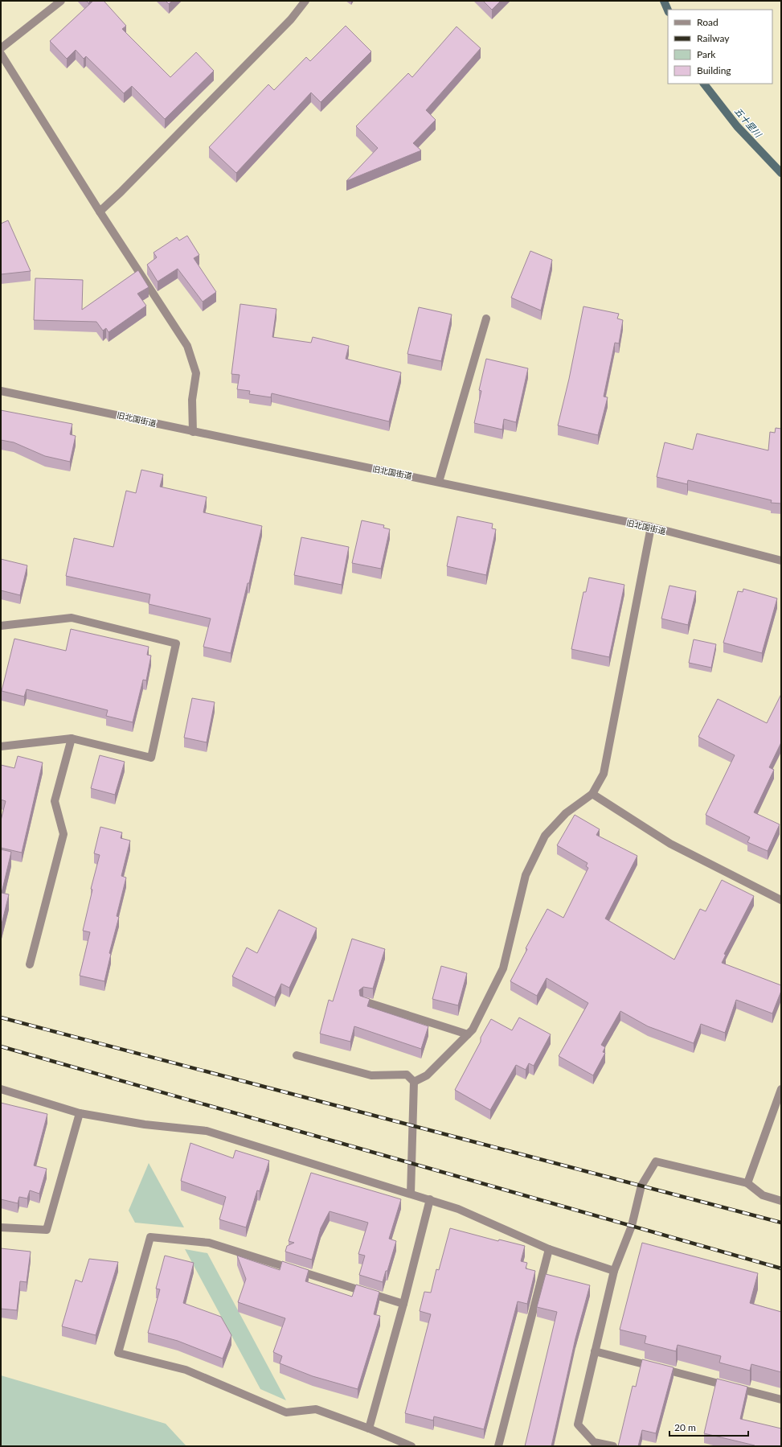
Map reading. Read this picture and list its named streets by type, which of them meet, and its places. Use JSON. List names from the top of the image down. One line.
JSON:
{"streets":{"street":["旧北国街道"]},"water":["五十里川"],"legend":["Road","Railway","Park","Building"],"scale_bar":"20 m"}
